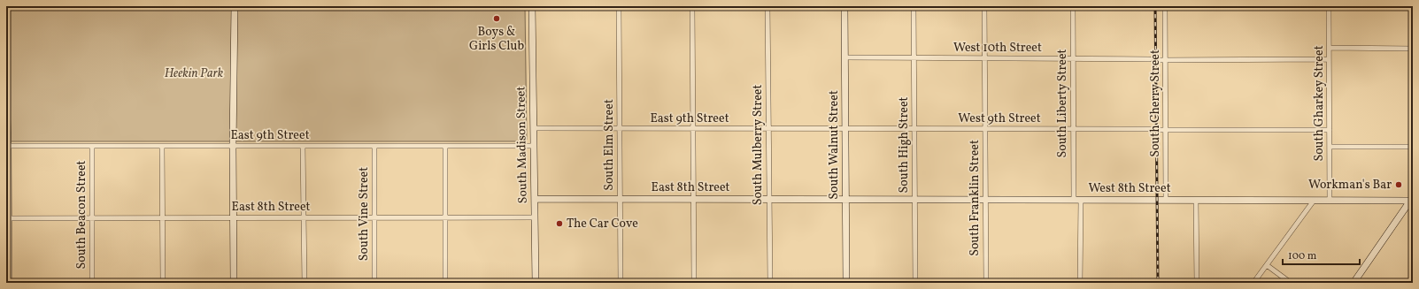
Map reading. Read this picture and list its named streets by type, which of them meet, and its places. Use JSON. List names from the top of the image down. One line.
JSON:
{"streets":{"street":["West 10th Street","South Liberty Street","South Cherry Street","South Gharkey Street","East 9th Street","West 9th Street","South Madison Street","South Elm Street","South Mulberry Street","South Walnut Street","South High Street","East 8th Street","West 8th Street","South Franklin Street","South Vine Street","South Beacon Street"]},"crossings":[["West 10th Street","South Liberty Street"],["West 10th Street","South Walnut Street"],["West 10th Street","South High Street"],["West 10th Street","South Franklin Street"],["South Liberty Street","West 9th Street"],["South Liberty Street","West 8th Street"],["South Cherry Street","West 8th Street"],["South Gharkey Street","West 8th Street"],["East 9th Street","West 9th Street"],["East 9th Street","South Madison Street"],["East 9th Street","South Elm Street"],["East 9th Street","South Mulberry Street"],["East 9th Street","South Walnut Street"],["East 9th Street","South Vine Street"],["East 9th Street","South Beacon Street"],["West 9th Street","South Walnut Street"],["West 9th Street","South High Street"],["West 9th Street","South Franklin Street"],["South Madison Street","East 8th Street"],["South Elm Street","East 8th Street"],["South Mulberry Street","East 8th Street"],["South Walnut Street","East 8th Street"],["South Walnut Street","West 8th Street"],["South High Street","West 8th Street"],["East 8th Street","West 8th Street"],["East 8th Street","South Vine Street"],["East 8th Street","South Beacon Street"],["West 8th Street","South Franklin Street"]],"parks":["Heekin Park"],"places":["Boys & Girls Club","Workman's Bar","The Car Cove"],"scale_bar":"100 m"}
